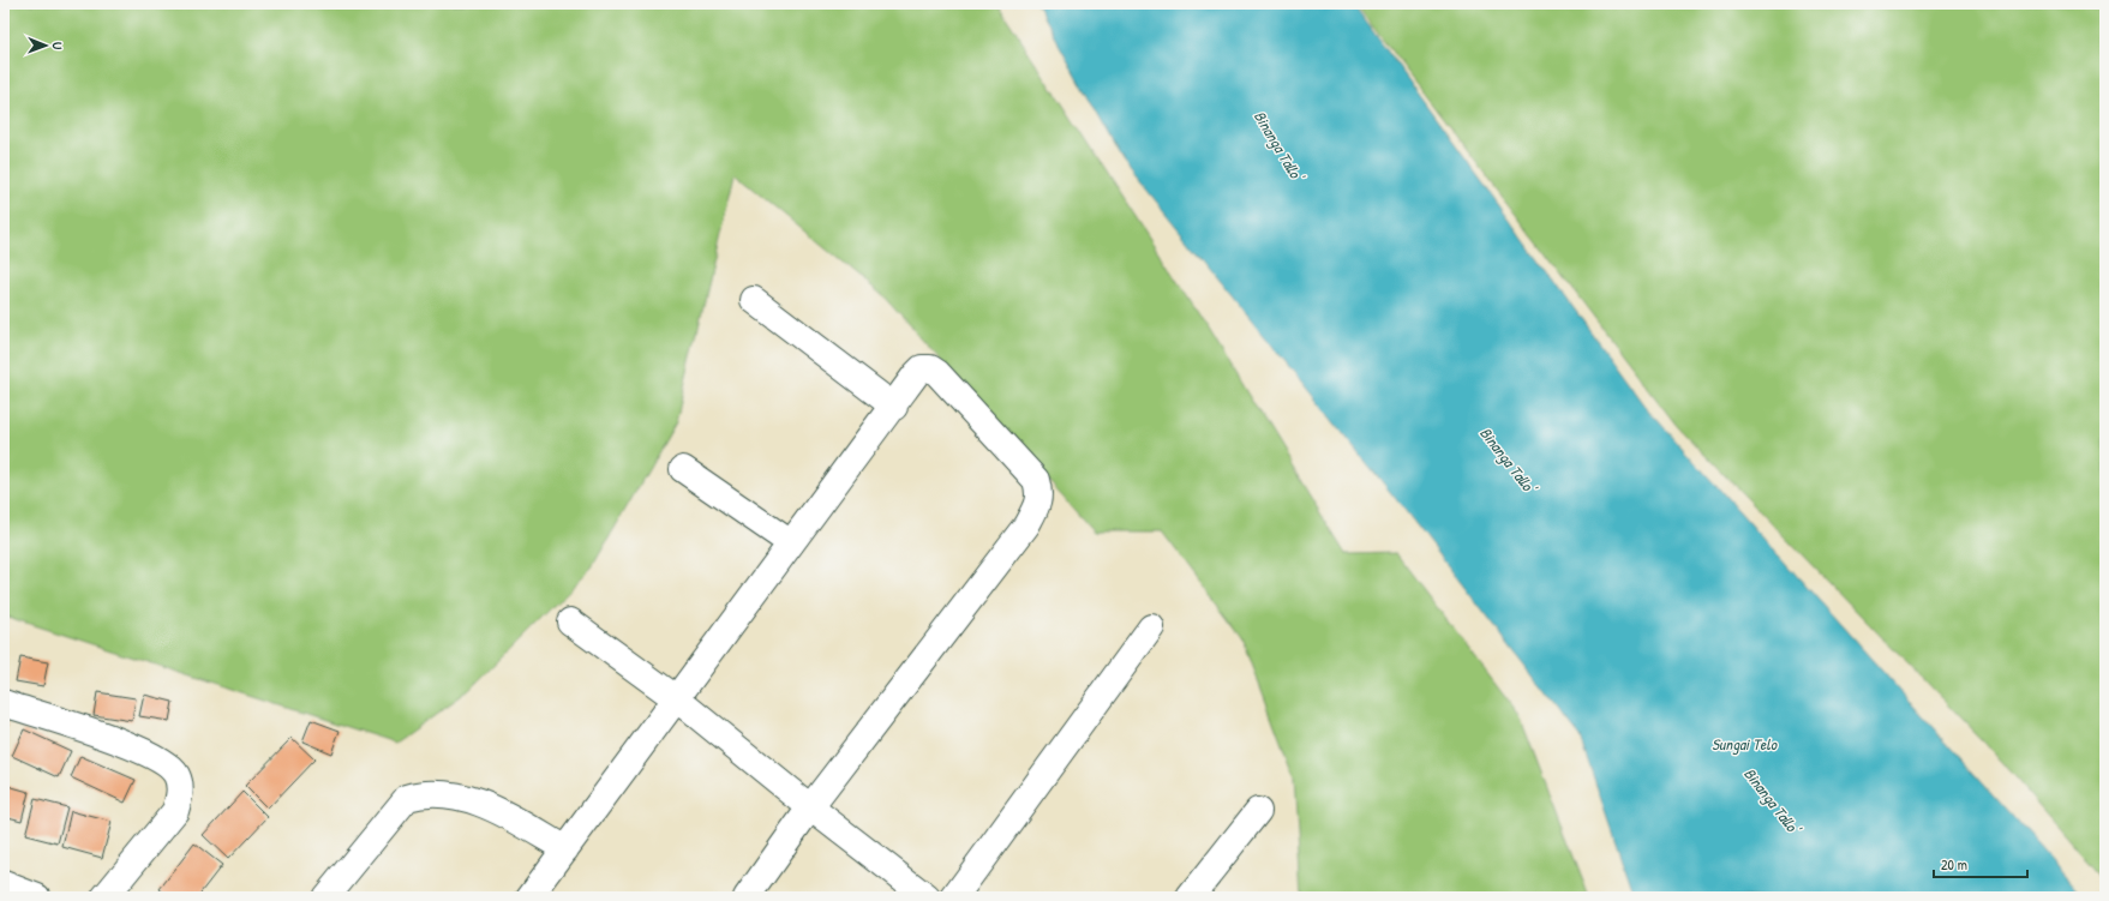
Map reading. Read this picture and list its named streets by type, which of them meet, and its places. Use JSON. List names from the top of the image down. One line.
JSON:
{"water":["Binanga Tallo'","Sungai Telo"],"scale_bar":"20 m","north":"right"}
